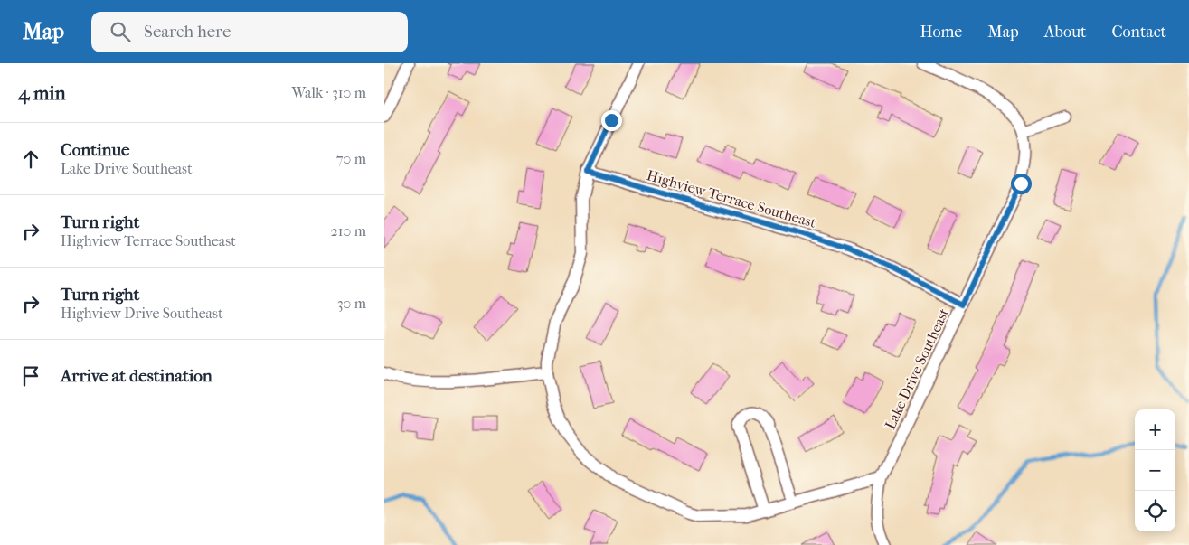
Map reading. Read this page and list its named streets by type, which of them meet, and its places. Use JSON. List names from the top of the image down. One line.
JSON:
{"streets":{"street":["Highview Terrace Southeast","Lake Drive Southeast"]},"crossings":[["Highview Terrace Southeast","Lake Drive Southeast"]],"page":{"header":"Map","search":"Search here","nav":["Home","Map","About","Contact"],"heading":["4 min","Walk · 310 m"],"list":[["Continue","Lake Drive Southeast","70 m"],["Turn right","Highview Terrace Southeast","210 m"],["Turn right","Highview Drive Southeast","30 m"],"Arrive at destination"],"map_buttons":["+","−"]}}
